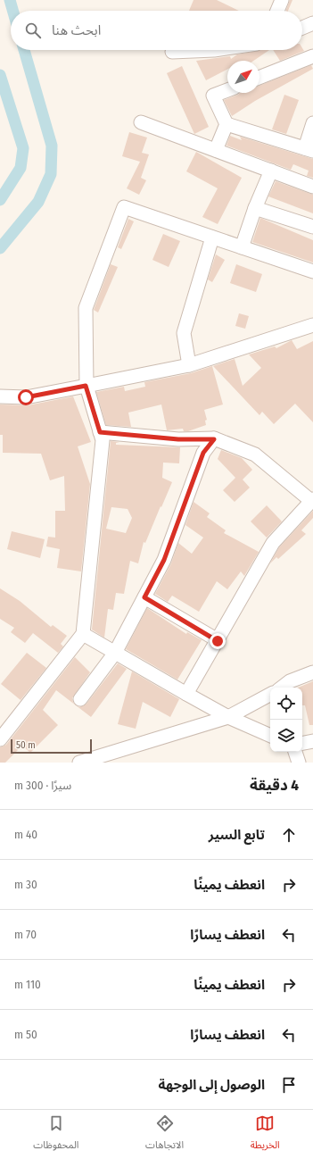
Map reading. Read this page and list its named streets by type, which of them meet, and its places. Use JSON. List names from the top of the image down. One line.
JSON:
{"scale_bar":"50 m","north":"top right","page":{"search":"ابحث هنا","scale":"50 m","heading":["4 دقيقة","سيرًا · 300 m"],"list":[["تابع السير","40 m"],["انعطف يمينًا","30 m"],["انعطف يسارًا","70 m"],["انعطف يمينًا","110 m"],["انعطف يسارًا","50 m"],"الوصول إلى الوجهة"],"nav":["الخريطة","الاتجاهات","المحفوظات"]}}
